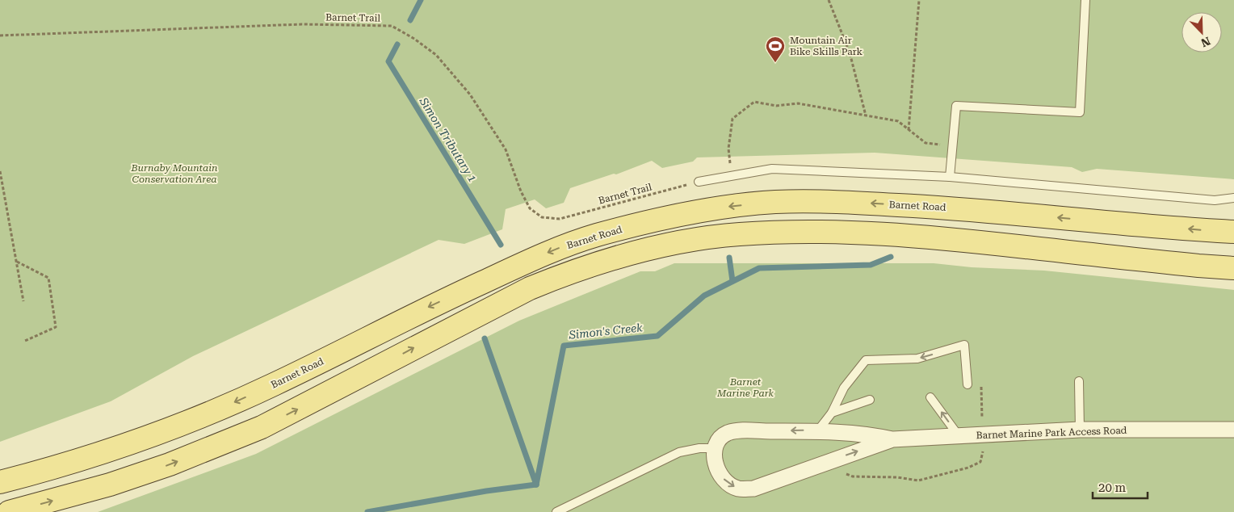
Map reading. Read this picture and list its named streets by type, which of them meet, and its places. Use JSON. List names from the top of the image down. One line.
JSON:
{"streets":{"main road":["Barnet Road"],"street":["Barnet Marine Park Access Road"],"path":["Barnet Trail"]},"water":["Simon Tributary 1","Simon's Creek"],"parks":["Burnaby Mountain Conservation Area","Barnet Marine Park"],"places":{"sports":["Mountain Air Bike Skills Park"]},"scale_bar":"20 m","north":"bottom right"}
